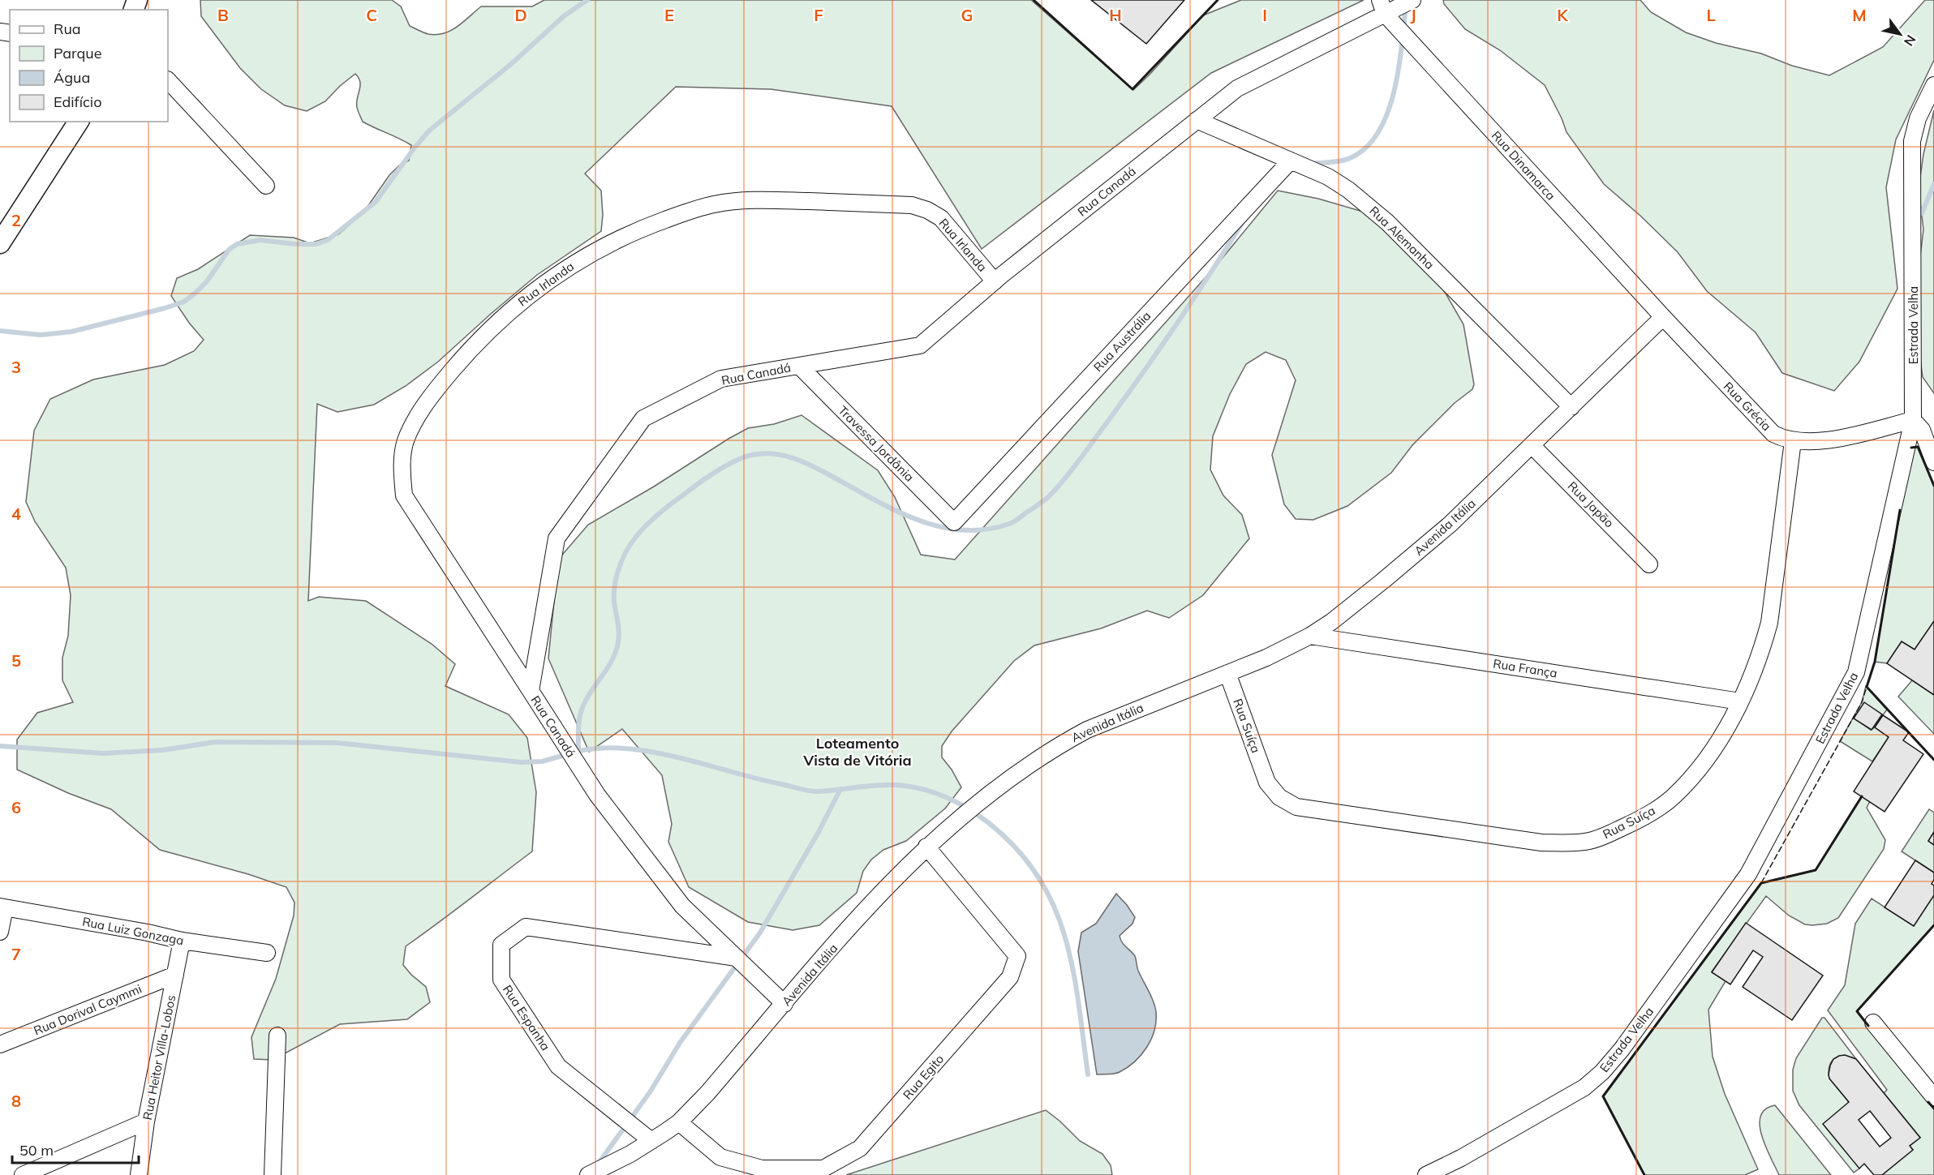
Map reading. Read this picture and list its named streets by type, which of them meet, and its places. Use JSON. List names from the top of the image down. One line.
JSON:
{"streets":{"street":["Rua Dinamarca","Rua Canadá","Rua Alemanha","Rua Irlanda","Estrada Velha","Rua Austrália","Rua Grécia","Travessa Jordânia","Rua Japão","Avenida Itália","Rua França","Rua Suíça","Rua Luiz Gonzaga","Rua Dorival Caymmi","Rua Espanha","Rua Heitor Villa-Lobos","Rua Egito"]},"crossings":[["Rua Dinamarca","Rua Canadá"],["Rua Dinamarca","Rua Grécia"],["Rua Dinamarca","Avenida Itália"],["Rua Canadá","Rua Alemanha"],["Rua Canadá","Rua Irlanda"],["Rua Canadá","Travessa Jordânia"],["Rua Canadá","Avenida Itália"],["Rua Canadá","Rua Espanha"],["Rua Alemanha","Rua Austrália"],["Rua Alemanha","Avenida Itália"],["Estrada Velha","Rua Grécia"],["Rua Austrália","Travessa Jordânia"],["Rua Grécia","Avenida Itália"],["Rua Grécia","Rua Suíça"],["Rua Japão","Avenida Itália"],["Avenida Itália","Rua França"],["Avenida Itália","Rua Suíça"],["Avenida Itália","Rua Espanha"],["Avenida Itália","Rua Egito"],["Rua França","Rua Suíça"],["Rua Luiz Gonzaga","Rua Heitor Villa-Lobos"],["Rua Dorival Caymmi","Rua Heitor Villa-Lobos"]],"districts":["Loteamento Vista de Vitória"],"legend":["Rua","Parque","Água","Edifício"],"scale_bar":"50 m","north":"bottom right","grid":{"columns":["B","C","D","E","F","G","H","I","J","K","L","M"],"rows":["2","3","4","5","6","7","8"]}}
